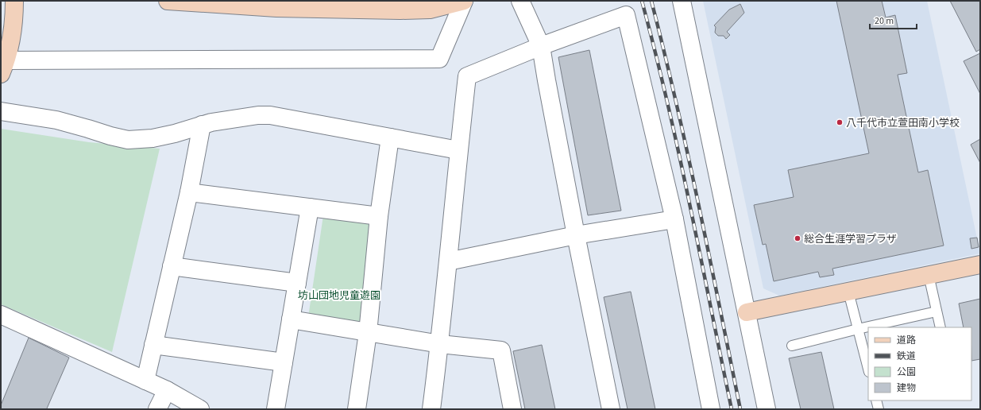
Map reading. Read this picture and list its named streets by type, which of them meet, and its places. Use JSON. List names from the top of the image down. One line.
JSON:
{"parks":["坊山団地児童遊園"],"places":["八千代市立萱田南小学校","総合生涯学習プラザ"],"legend":["道路","鉄道","公園","建物"],"scale_bar":"20 m"}
